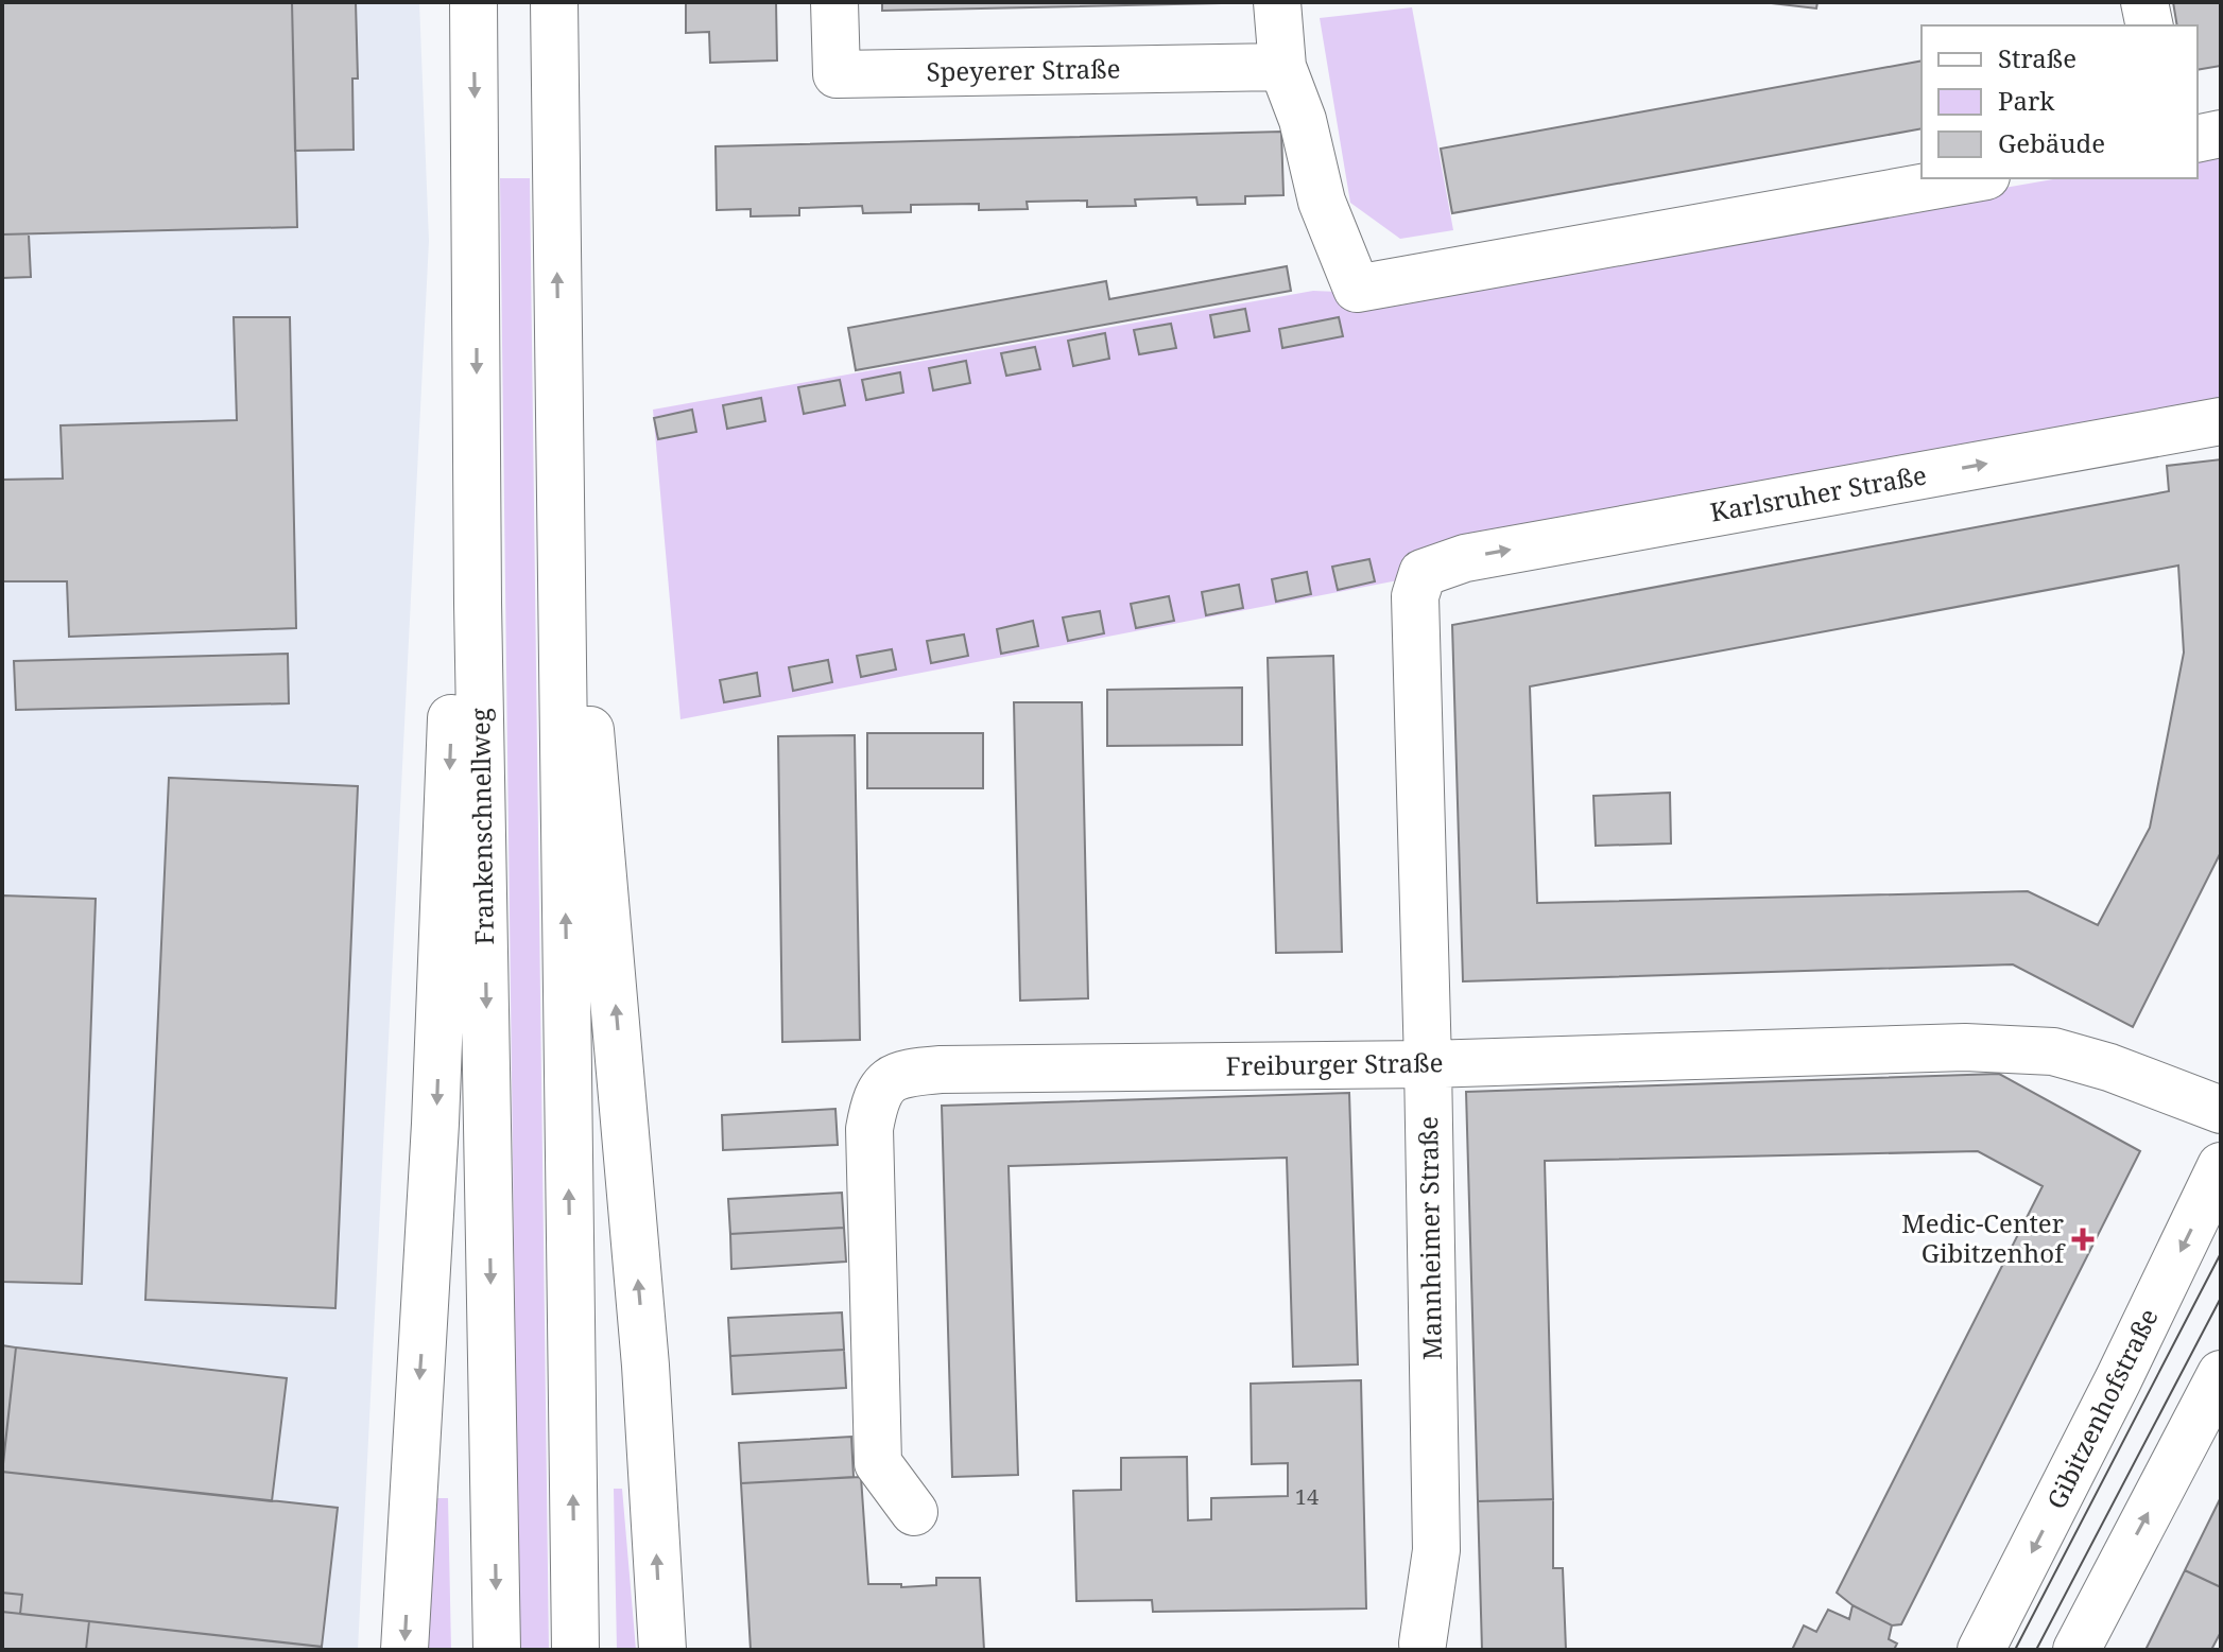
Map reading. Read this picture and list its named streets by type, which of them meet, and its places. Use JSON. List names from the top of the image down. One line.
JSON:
{"streets":{"main road":["Speyerer Straße","Karlsruher Straße","Frankenschnellweg","Freiburger Straße","Mannheimer Straße","Gibitzenhofstraße"]},"crossings":[["Karlsruher Straße","Mannheimer Straße"],["Freiburger Straße","Mannheimer Straße"]],"one_way":["Karlsruher Straße"],"places":{"health":["Medic-Center Gibitzenhof"]},"house_numbers":["14"],"legend":["Straße","Park","Gebäude"]}
